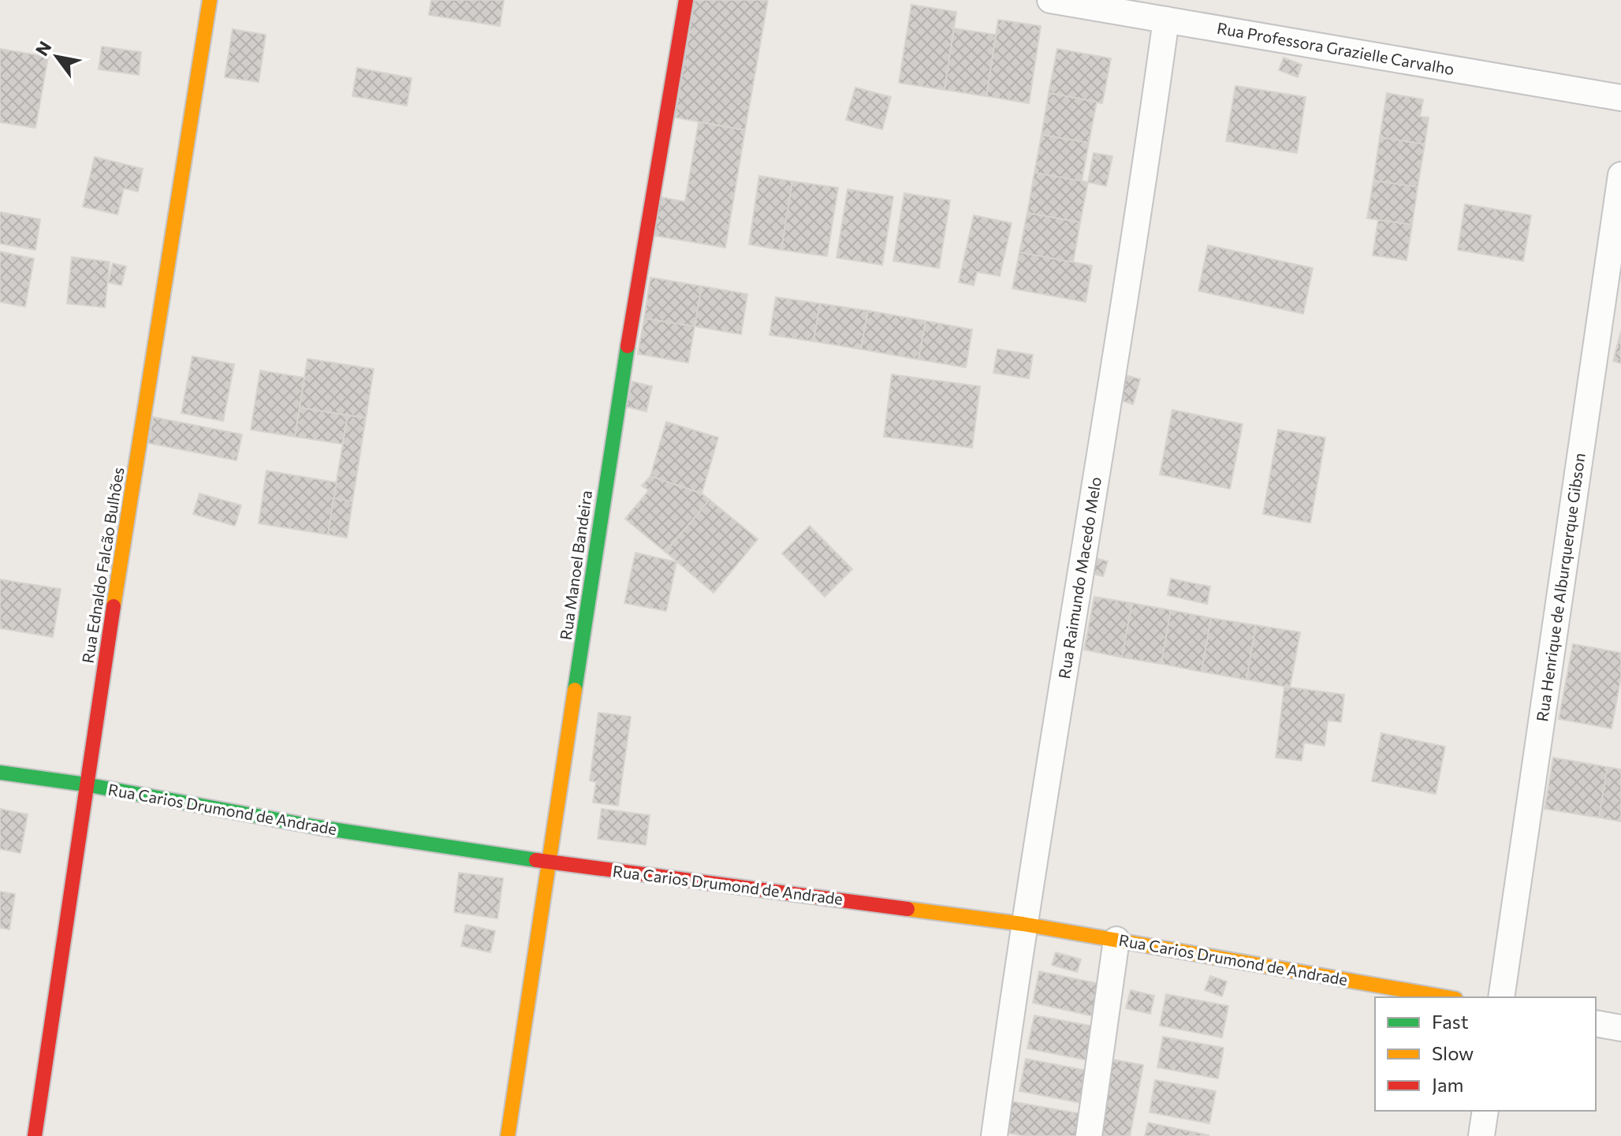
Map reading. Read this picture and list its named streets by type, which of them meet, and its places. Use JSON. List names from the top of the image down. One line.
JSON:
{"streets":{"street":["Rua Professora Grazielle Carvalho","Rua Ednaldo Falcão Bulhões","Rua Manoel Bandeira","Rua Raimundo Macedo Melo","Rua Henrique de Alburquerque Gibson","Rua Carios Drumond de Andrade"]},"crossings":[["Rua Professora Grazielle Carvalho","Rua Raimundo Macedo Melo"],["Rua Ednaldo Falcão Bulhões","Rua Carios Drumond de Andrade"],["Rua Manoel Bandeira","Rua Carios Drumond de Andrade"],["Rua Raimundo Macedo Melo","Rua Carios Drumond de Andrade"]],"legend":["Fast","Slow","Jam"],"north":"top left"}
